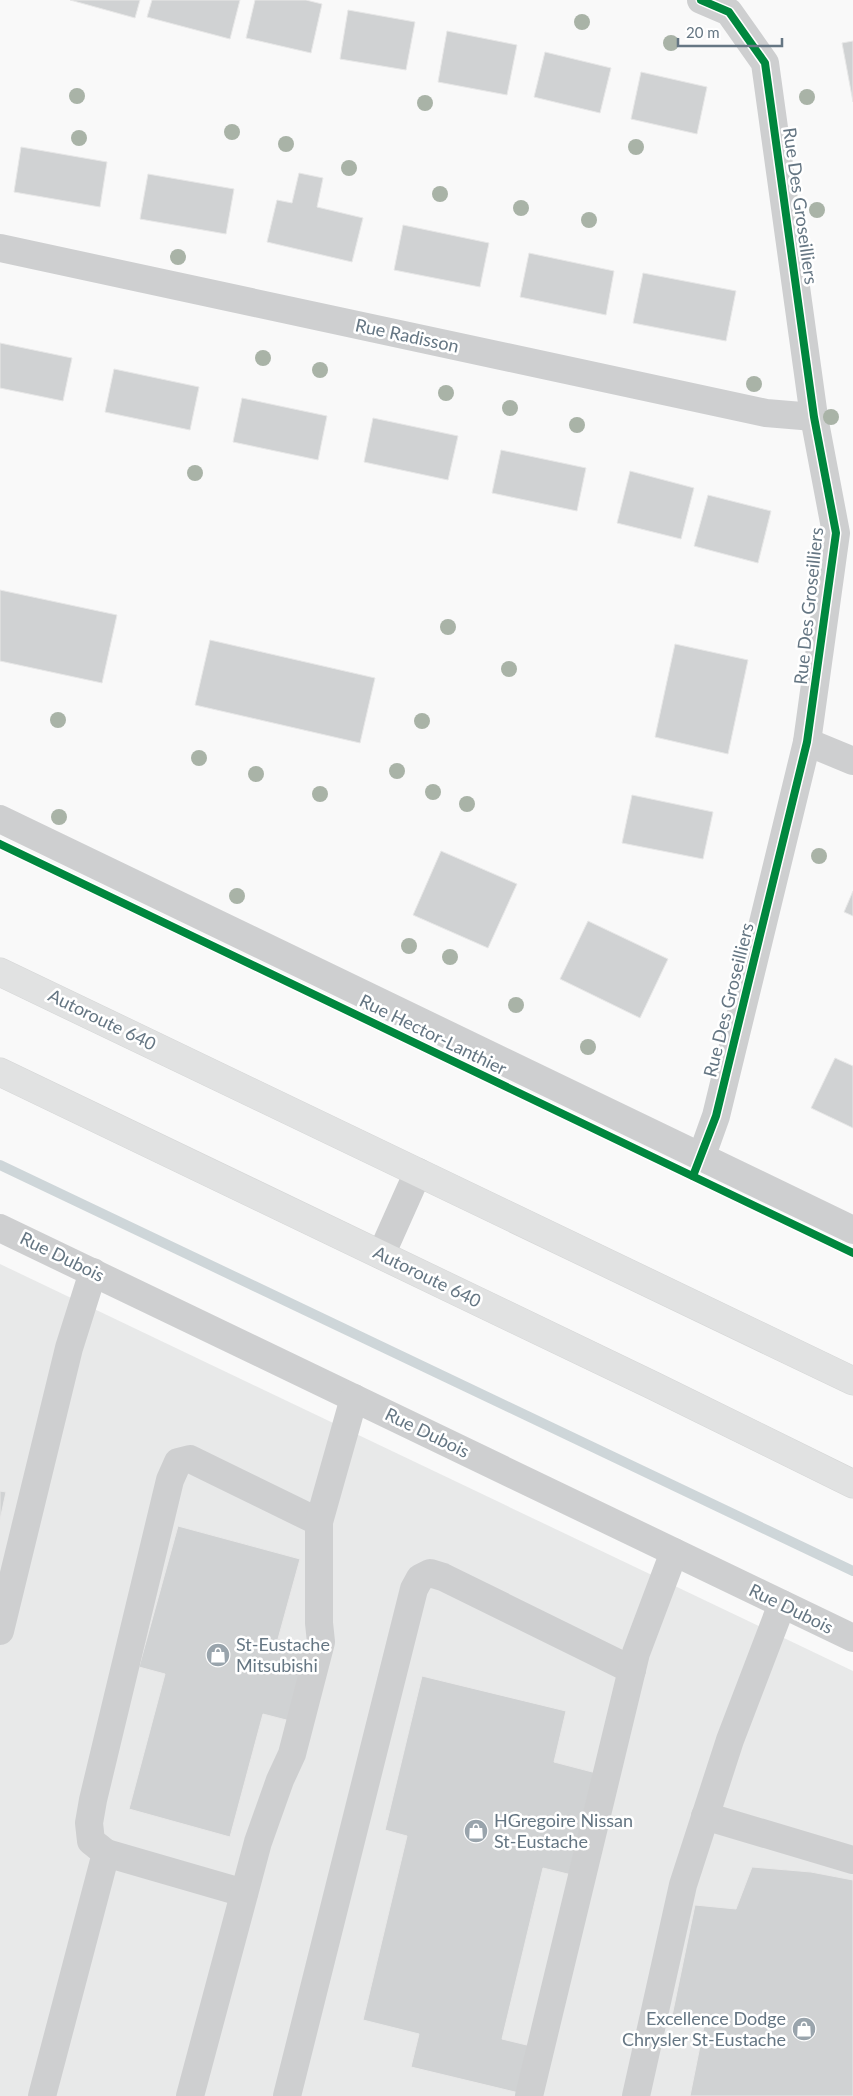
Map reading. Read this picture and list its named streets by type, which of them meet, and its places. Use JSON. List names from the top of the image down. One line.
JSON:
{"streets":{"highway":["Autoroute 640"],"street":["Rue Des Groseilliers","Rue Radisson","Rue Hector-Lanthier","Rue Dubois"]},"crossings":[["Rue Des Groseilliers","Rue Radisson"],["Rue Des Groseilliers","Rue Hector-Lanthier"]],"places":{"shop":["St-Eustache Mitsubishi","HGregoire Nissan St-Eustache","Excellence Dodge Chrysler St-Eustache"]},"scale_bar":"20 m"}
